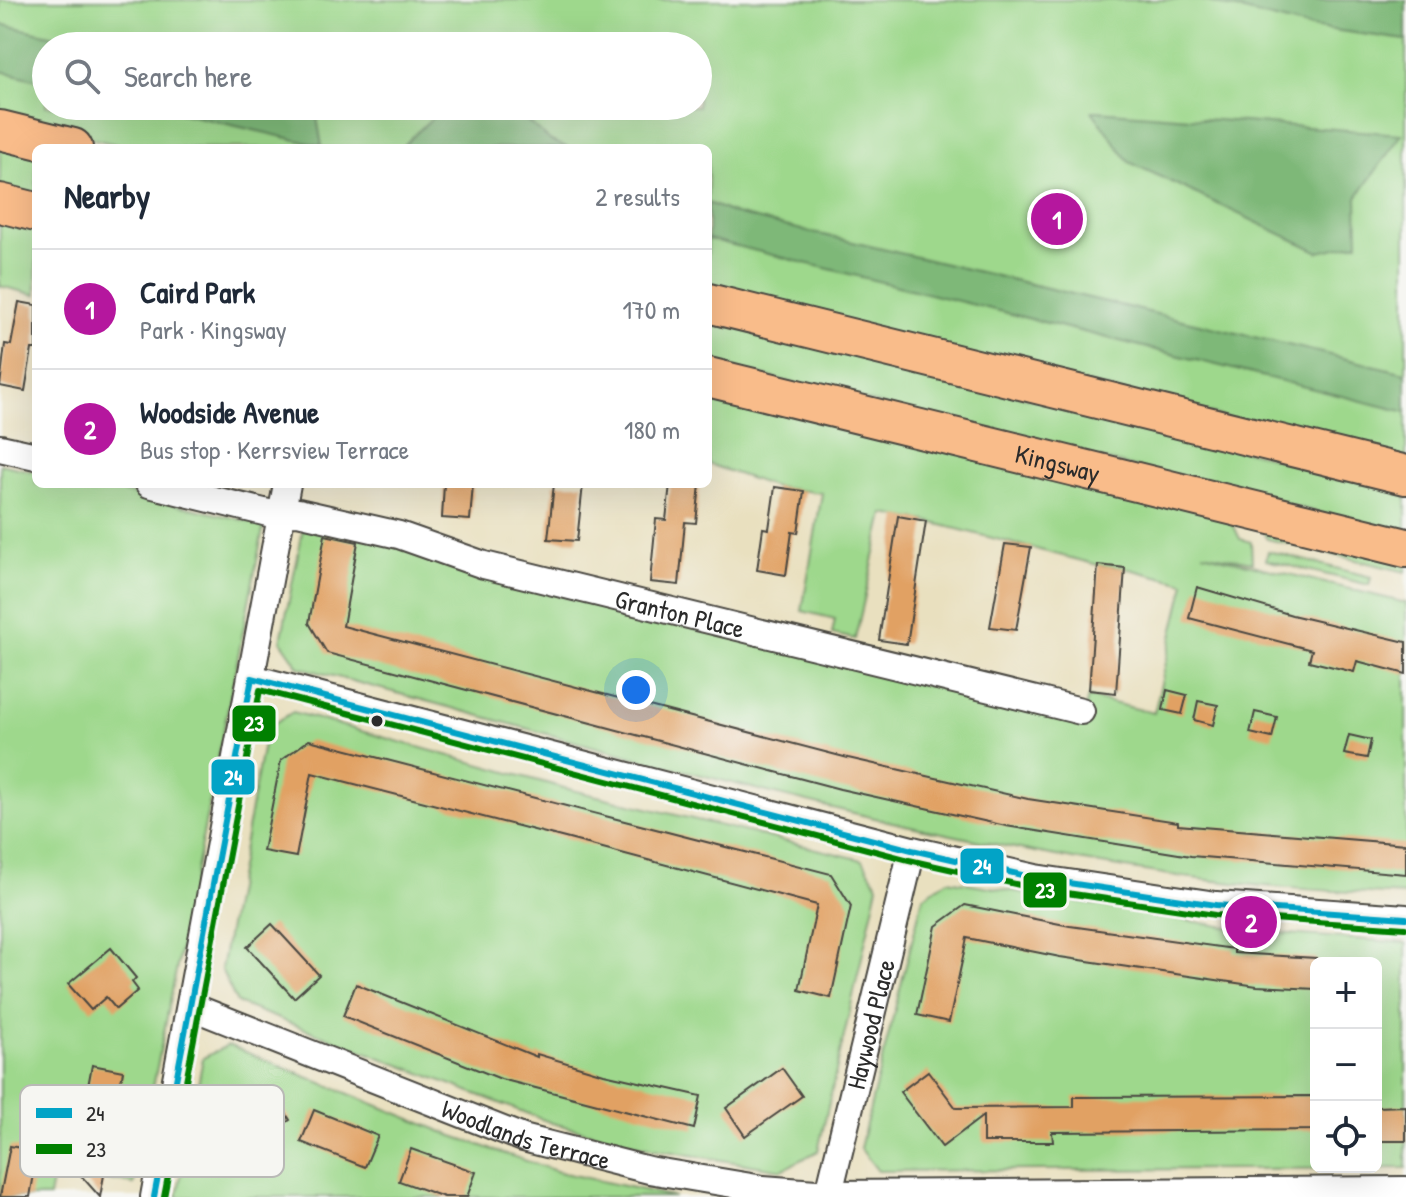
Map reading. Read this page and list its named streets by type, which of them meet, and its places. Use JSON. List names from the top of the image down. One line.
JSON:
{"streets":{"highway":["Kingsway"],"street":["Granton Place","Haywood Place","Woodlands Terrace"]},"crossings":[["Haywood Place","Woodlands Terrace"]],"lines":["transit line 24","transit line 23"],"legend":["24","23"],"page":{"search":"Search here","heading":["Nearby","2 results"],"pins":["1","2"],"list":[{"mark":"1","name":"Caird Park","note":"Park · Kingsway","value":"170 m"},{"mark":"2","name":"Woodside Avenue","note":"Bus stop · Kerrsview Terrace","value":"180 m"}],"map_buttons":["+","−"]}}
